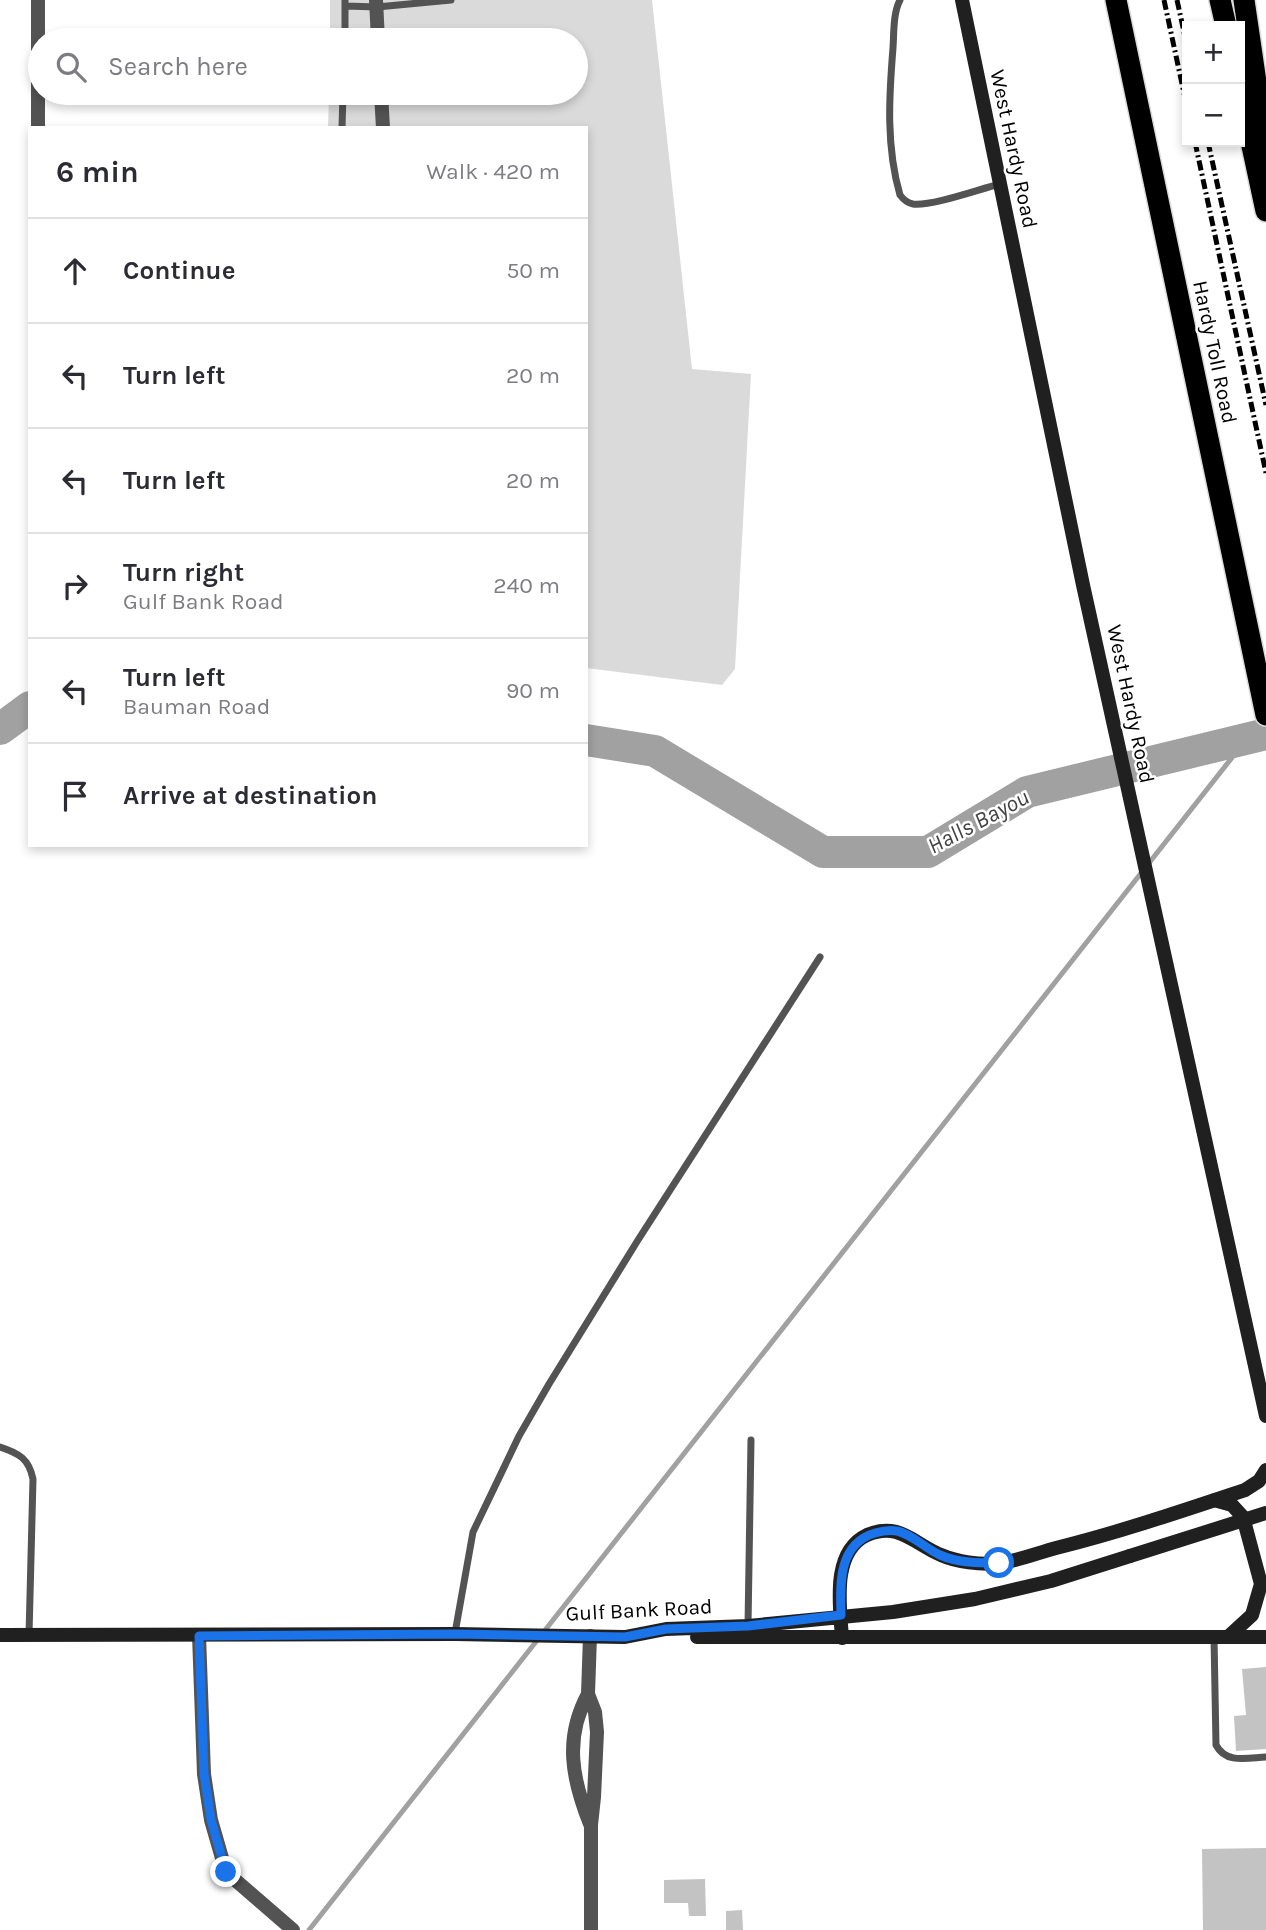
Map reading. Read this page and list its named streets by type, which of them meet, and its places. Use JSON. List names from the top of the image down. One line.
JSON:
{"streets":{"highway":["Hardy Toll Road"],"main road":["West Hardy Road","Gulf Bank Road"]},"water":["Halls Bayou"],"page":{"map_buttons":["+","−"],"search":"Search here","heading":["6 min","Walk · 420 m"],"list":[["Continue","50 m"],["Turn left","20 m"],["Turn left","20 m"],["Turn right","Gulf Bank Road","240 m"],["Turn left","Bauman Road","90 m"],"Arrive at destination"]}}
